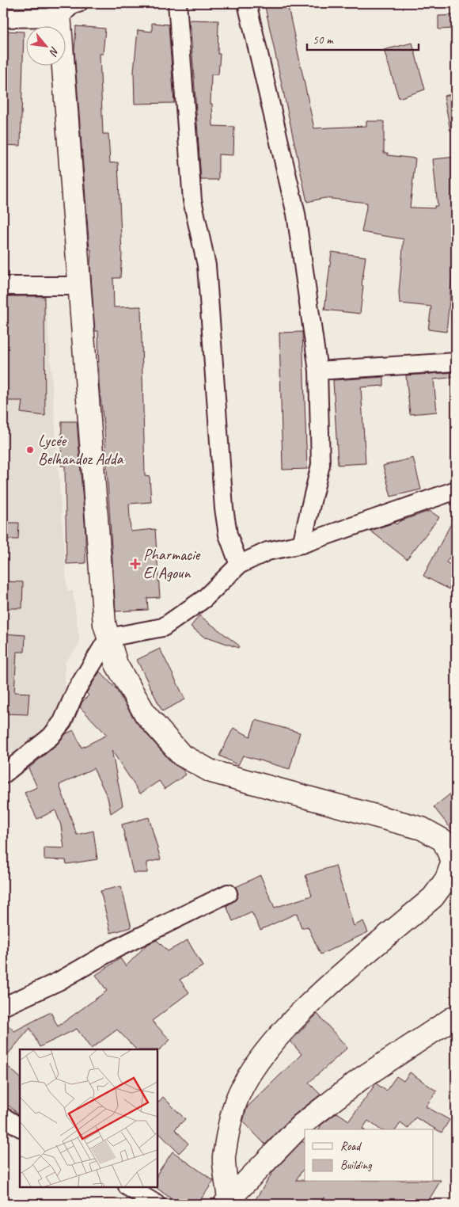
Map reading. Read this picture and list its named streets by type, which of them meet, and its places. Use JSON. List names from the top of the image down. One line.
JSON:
{"places":{"other":["Lycée Belhandoz Adda"],"health":["Pharmacie El Agoun"]},"legend":["Road","Building"],"scale_bar":"50 m","north":"bottom right"}
